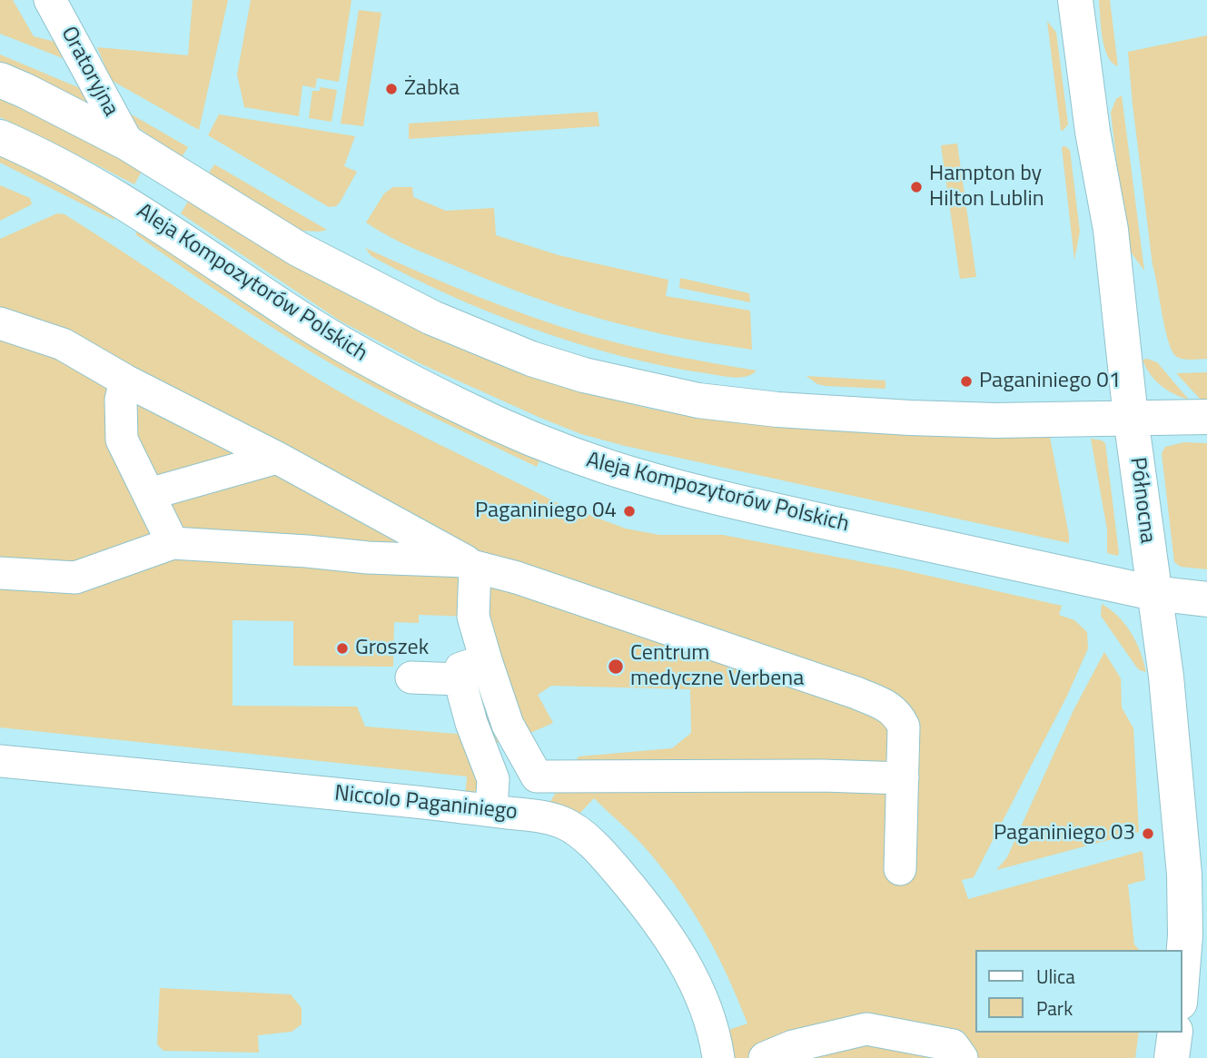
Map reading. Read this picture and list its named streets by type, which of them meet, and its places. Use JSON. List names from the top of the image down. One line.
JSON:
{"streets":{"street":["Oratoryjna","Aleja Kompozytorów Polskich","Północna","Niccolo Paganiniego"]},"crossings":[["Aleja Kompozytorów Polskich","Północna"]],"places":["Żabka","Hampton by Hilton Lublin","Paganiniego 01","Paganiniego 04","Groszek","Centrum medyczne Verbena","Paganiniego 03"],"legend":["Ulica","Park"]}
